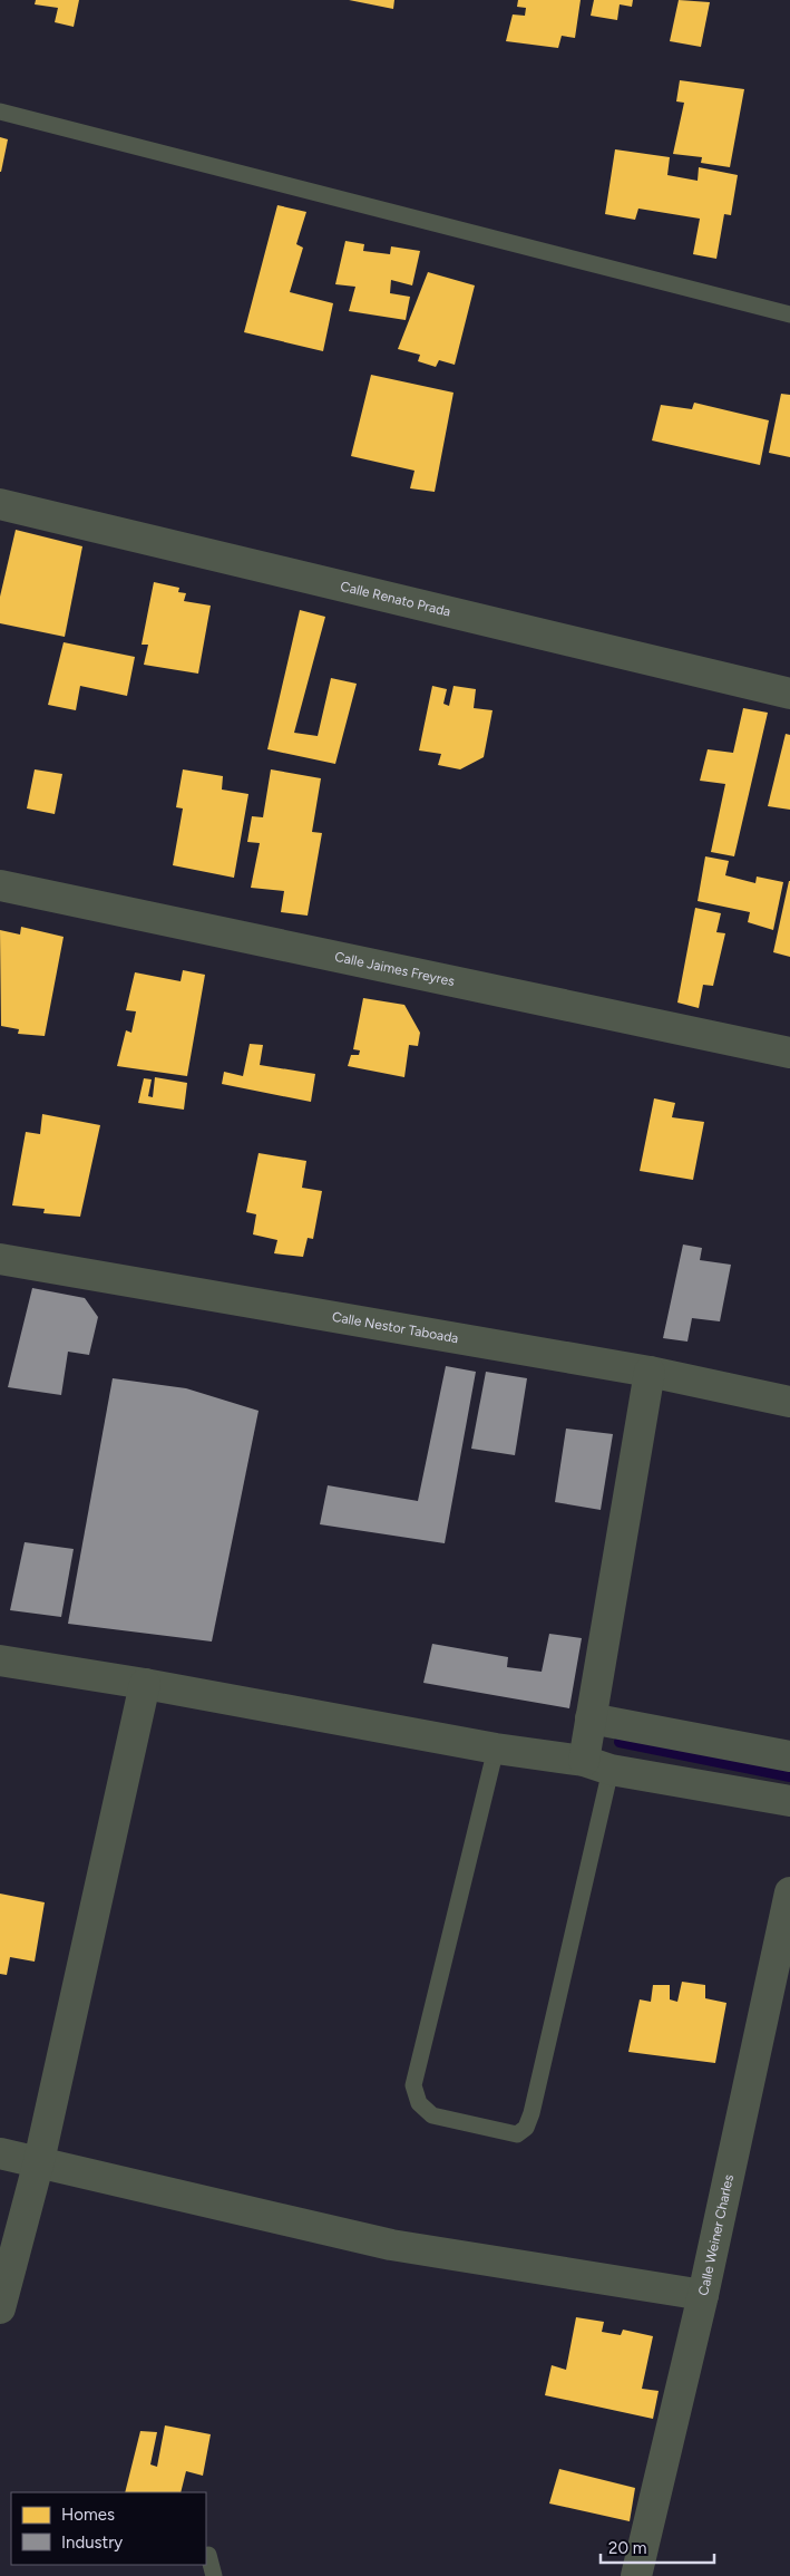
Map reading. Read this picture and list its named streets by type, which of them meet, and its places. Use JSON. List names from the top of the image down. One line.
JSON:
{"streets":{"street":["Calle Renato Prada","Calle Jaimes Freyres","Calle Nestor Taboada","Calle Weiner Charles"]},"legend":["Homes","Industry"],"scale_bar":"20 m"}
